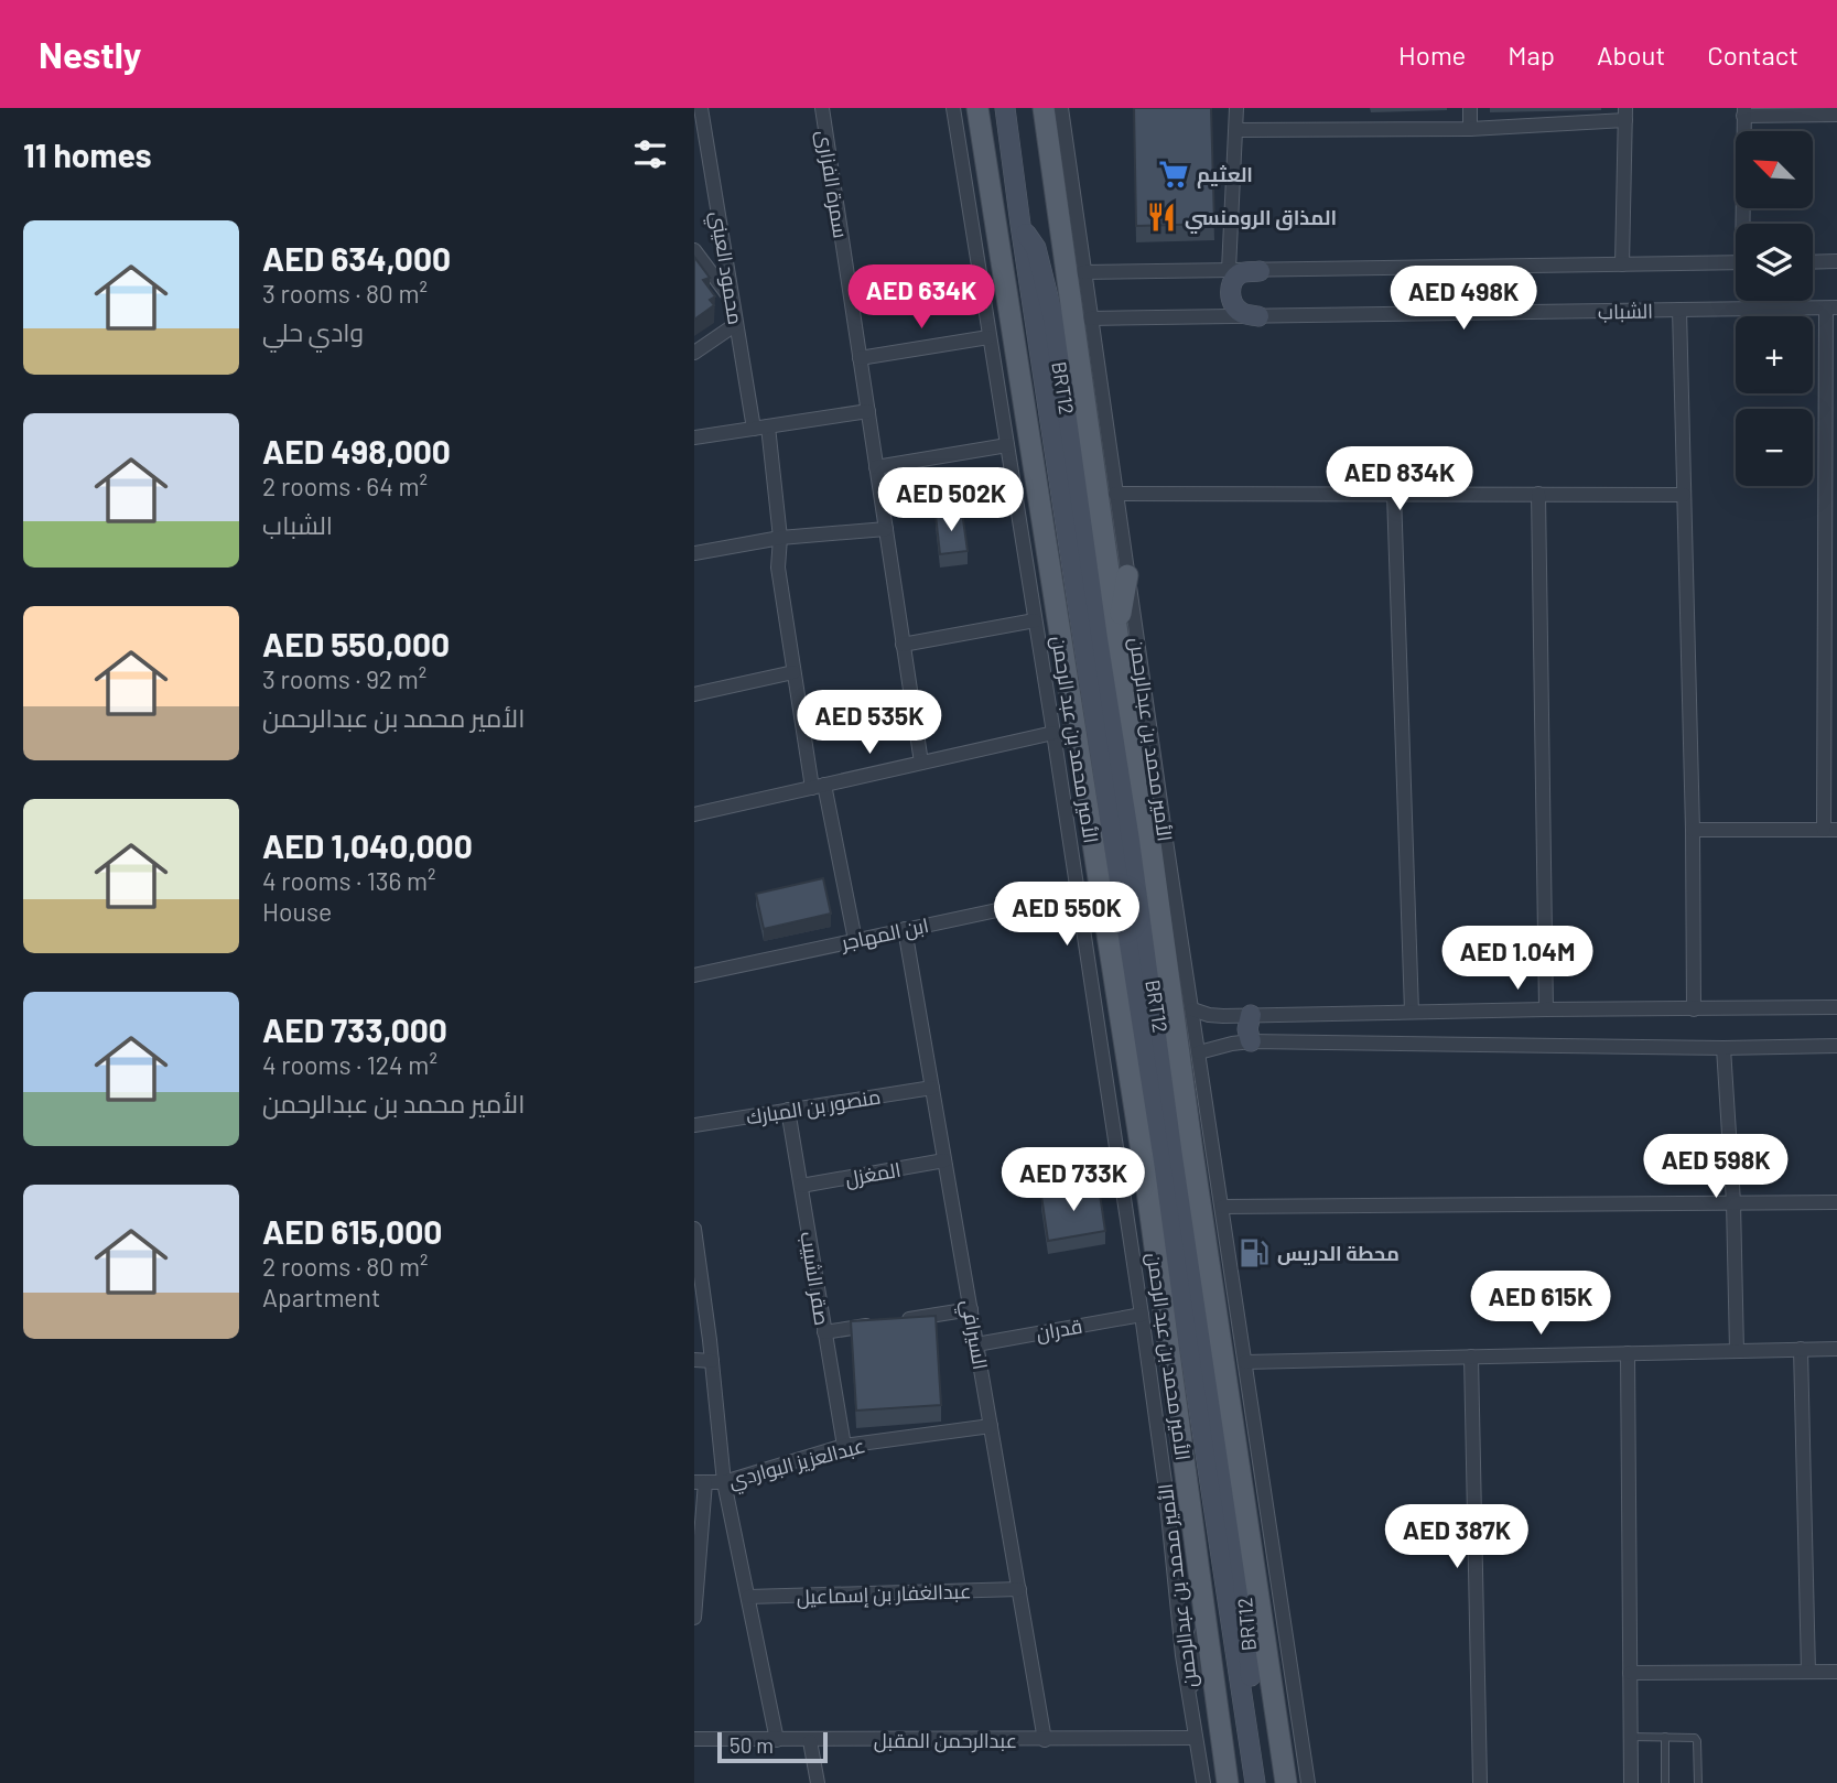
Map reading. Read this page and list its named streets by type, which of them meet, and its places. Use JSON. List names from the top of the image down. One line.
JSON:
{"streets":{"main road":["BRT12","الأمير محمد بن عبد الرحمن"],"street":["سمرة الفزارى","محمود العيني","الشباب","الأمير محمد بن عبدالرحمن","ابن المهاجر","منصور بن المبارك","المغزل","صقر الشبيب","قدران","السيرافي","عبدالعزيز البواردي","عبدالغفار بن إسماعيل","عبدالرحمن المقبل"]},"crossings":[["الشباب","الأمير محمد بن عبدالرحمن"],["الأمير محمد بن عبد الرحمن","ابن المهاجر"],["الأمير محمد بن عبدالرحمن","ابن المهاجر"],["الأمير محمد بن عبدالرحمن","قدران"],["الأمير محمد بن عبدالرحمن","عبدالرحمن المقبل"],["ابن المهاجر","السيرافي"],["منصور بن المبارك","صقر الشبيب"],["منصور بن المبارك","السيرافي"],["المغزل","صقر الشبيب"],["المغزل","السيرافي"],["صقر الشبيب","عبدالعزيز البواردي"],["قدران","السيرافي"],["السيرافي","عبدالعزيز البواردي"],["السيرافي","عبدالغفار بن إسماعيل"],["السيرافي","عبدالرحمن المقبل"]],"places":{"supermarket":["العثيم"],"restaurant":["المذاق الرومنسي"],"fuel station":["محطة الدريس"]},"scale_bar":"50 m","north":"top left","page":{"header":"Nestly","nav":["Home","Map","About","Contact"],"heading":"11 homes","map_buttons":["+","−"],"list":[{"name":"AED 634,000","note":"3 rooms · 80 m² · وادي حلي"},{"name":"AED 498,000","note":"2 rooms · 64 m² · الشباب"},{"name":"AED 550,000","note":"3 rooms · 92 m² · الأمير محمد بن عبدالرحمن"},{"name":"AED 1,040,000","note":"4 rooms · 136 m² · House"},{"name":"AED 733,000","note":"4 rooms · 124 m² · الأمير محمد بن عبدالرحمن"},{"name":"AED 615,000","note":"2 rooms · 80 m² · Apartment"}],"price":["AED 634K","AED 498K","AED 834K","AED 502K","AED 535K","AED 550K","AED 1.04M","AED 598K","AED 733K","AED 615K","AED 387K"],"scale":"50 m"}}
